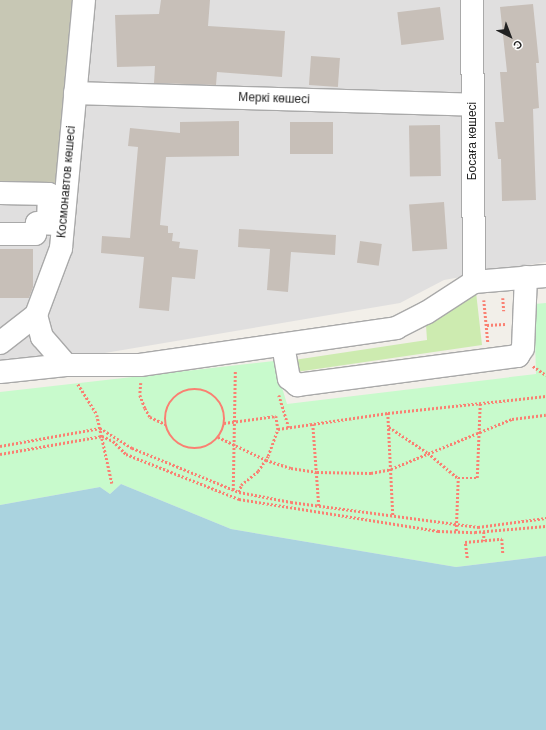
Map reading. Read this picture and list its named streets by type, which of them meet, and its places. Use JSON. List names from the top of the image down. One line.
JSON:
{"streets":{"street":["Меркі көшесі","Босаға көшесі","Космонавтов көшесі"]},"crossings":[["Меркі көшесі","Босаға көшесі"],["Меркі көшесі","Космонавтов көшесі"]],"north":"bottom right"}
